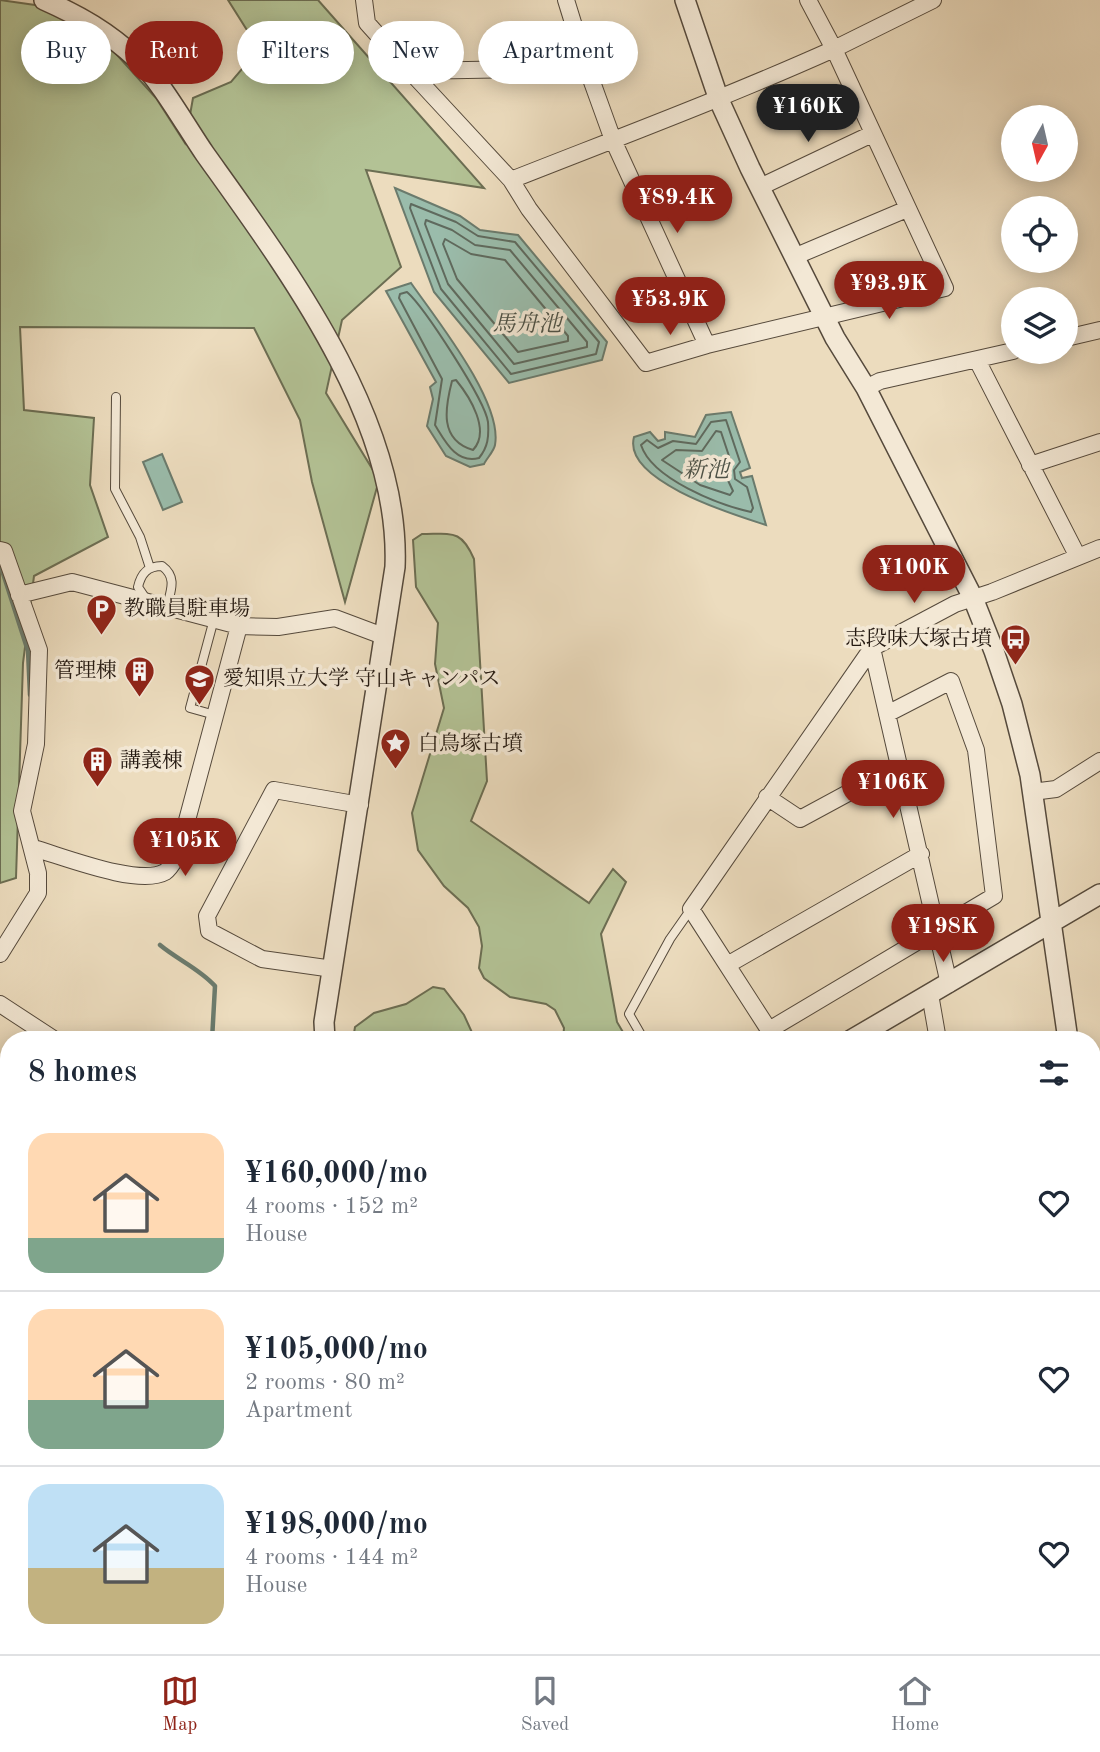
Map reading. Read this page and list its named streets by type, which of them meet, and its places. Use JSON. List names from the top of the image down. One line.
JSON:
{"water":["馬舟池","新池"],"places":{"parking":["教職員駐車場"],"bus stop":["志段味大塚古墳"],"building":["管理棟","講義棟"],"school or university":["愛知県立大学 守山キャンパス"],"place":["白鳥塚古墳"]},"north":"bottom","page":{"chip":["Buy","Rent","Filters","New","Apartment"],"price":["¥160K","¥89.4K","¥93.9K","¥53.9K","¥100K","¥106K","¥105K","¥198K"],"heading":"8 homes","list":[{"name":"¥160,000/mo","note":"4 rooms · 152 m² · House"},{"name":"¥105,000/mo","note":"2 rooms · 80 m² · Apartment"},{"name":"¥198,000/mo","note":"4 rooms · 144 m² · House"}],"tabs":["Map","Saved","Home"]}}
